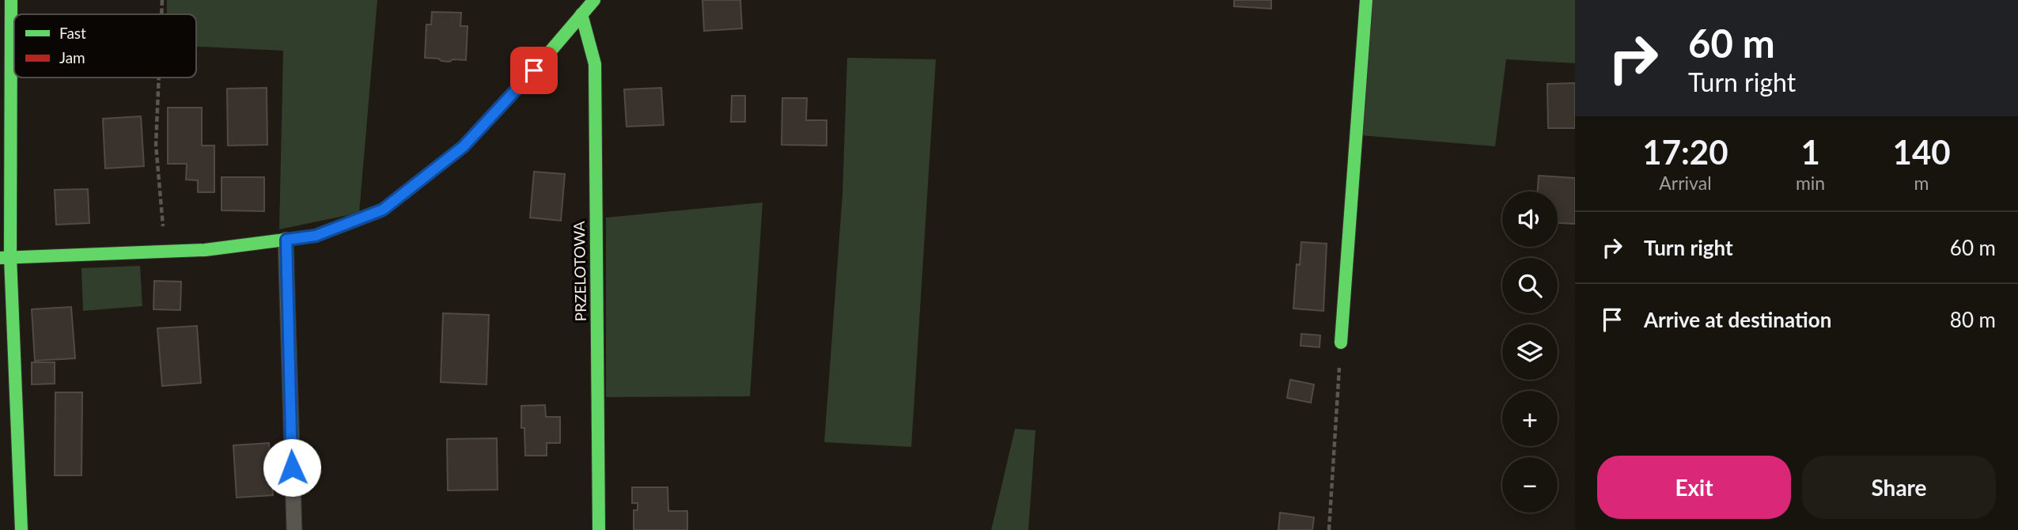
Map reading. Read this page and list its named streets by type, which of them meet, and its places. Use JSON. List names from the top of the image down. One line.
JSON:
{"streets":{"street":["PRZELOTOWA"]},"legend":["Fast","Jam"],"page":{"turn":["60 m","Turn right"],"eta":["17:20","Arrival","1","min","140","m"],"map_buttons":["+","−"],"list":[{"name":"Turn right","value":"60 m"},{"name":"Arrive at destination","value":"80 m"}],"buttons":["Exit","Share"]}}
